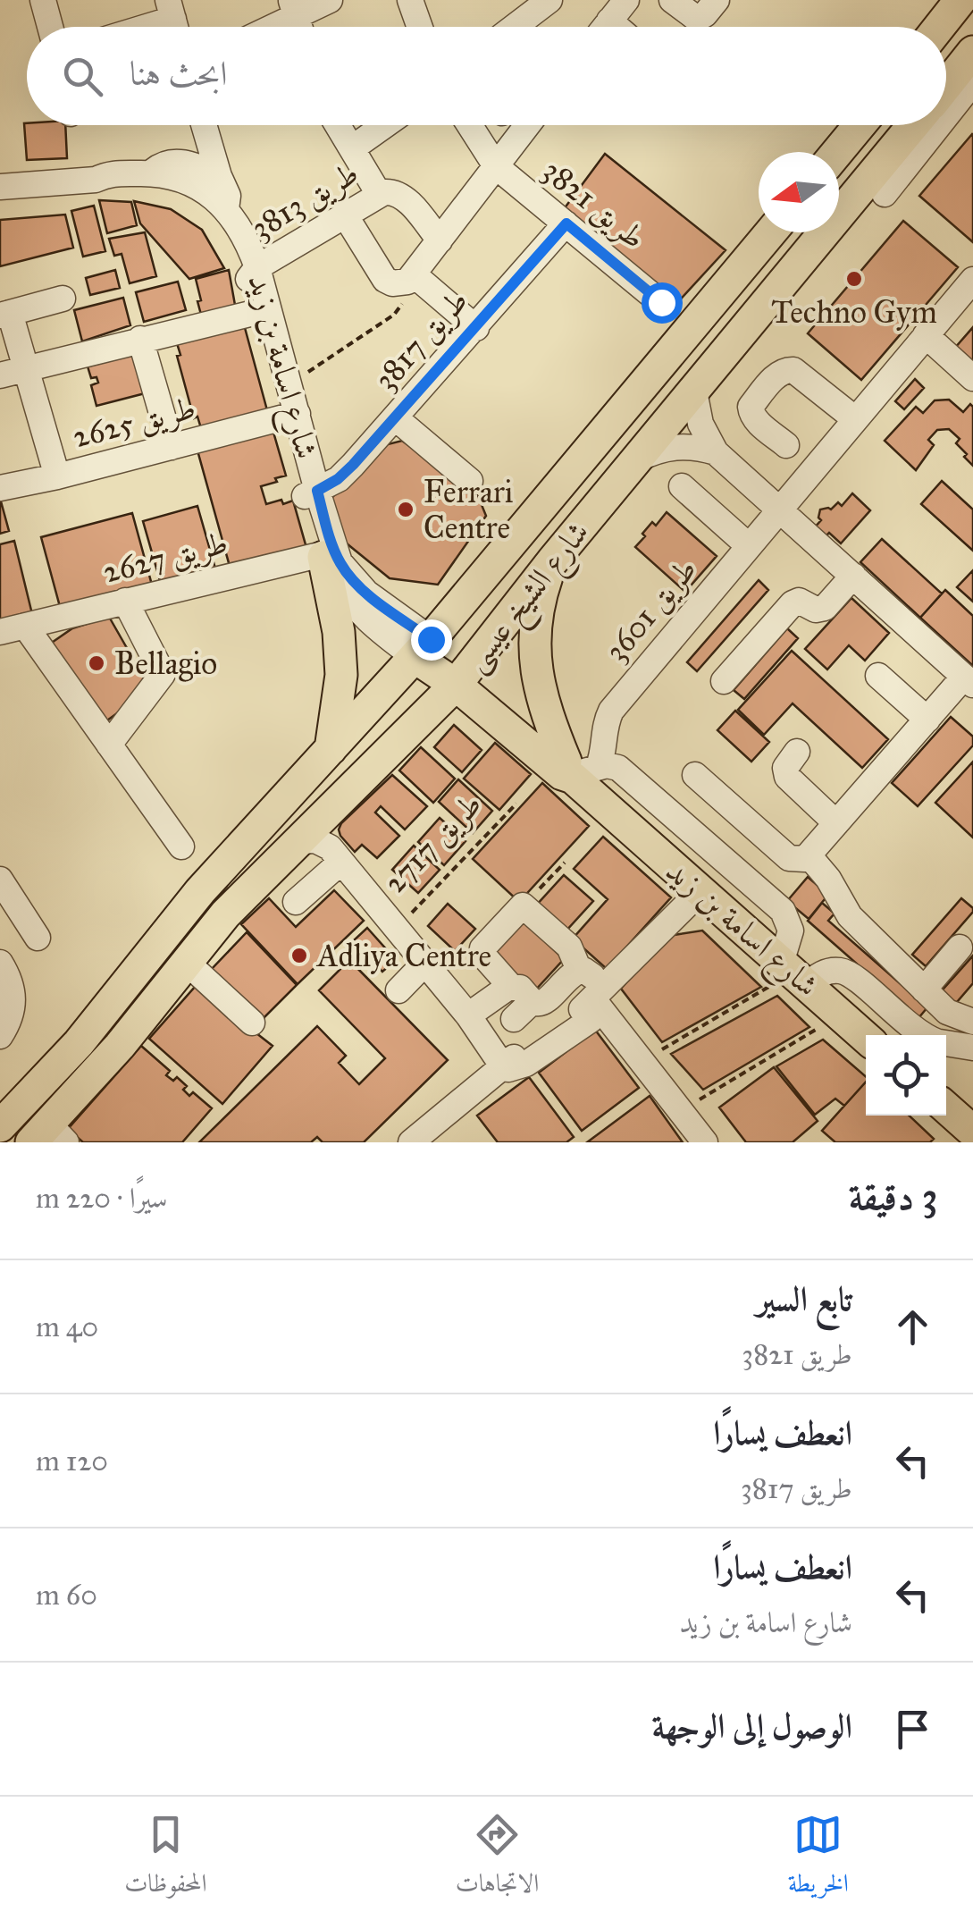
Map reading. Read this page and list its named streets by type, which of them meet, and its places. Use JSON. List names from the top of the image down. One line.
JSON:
{"streets":{"main road":["شارع اسامة بن زيد","شارع الشيخ عيسى"],"street":["طريق 3813","طريق 3821","طريق 3817","طريق 2625","طريق 2627","طريق 3601","طريق 2717"]},"crossings":[["طريق 3813","شارع اسامة بن زيد"],["طريق 3821","طريق 3817"],["طريق 3817","شارع اسامة بن زيد"],["شارع اسامة بن زيد","طريق 2625"],["شارع اسامة بن زيد","طريق 2627"],["شارع اسامة بن زيد","شارع الشيخ عيسى"],["شارع اسامة بن زيد","طريق 3601"],["شارع الشيخ عيسى","طريق 2717"]],"places":["Techno Gym","Ferrari Centre","Bellagio","Adliya Centre"],"north":"left","page":{"search":"ابحث هنا","heading":["3 دقيقة","سيرًا · 220 m"],"list":[["تابع السير","طريق 3821","40 m"],["انعطف يسارًا","طريق 3817","120 m"],["انعطف يسارًا","شارع اسامة بن زيد","60 m"],"الوصول إلى الوجهة"],"nav":["الخريطة","الاتجاهات","المحفوظات"]}}
